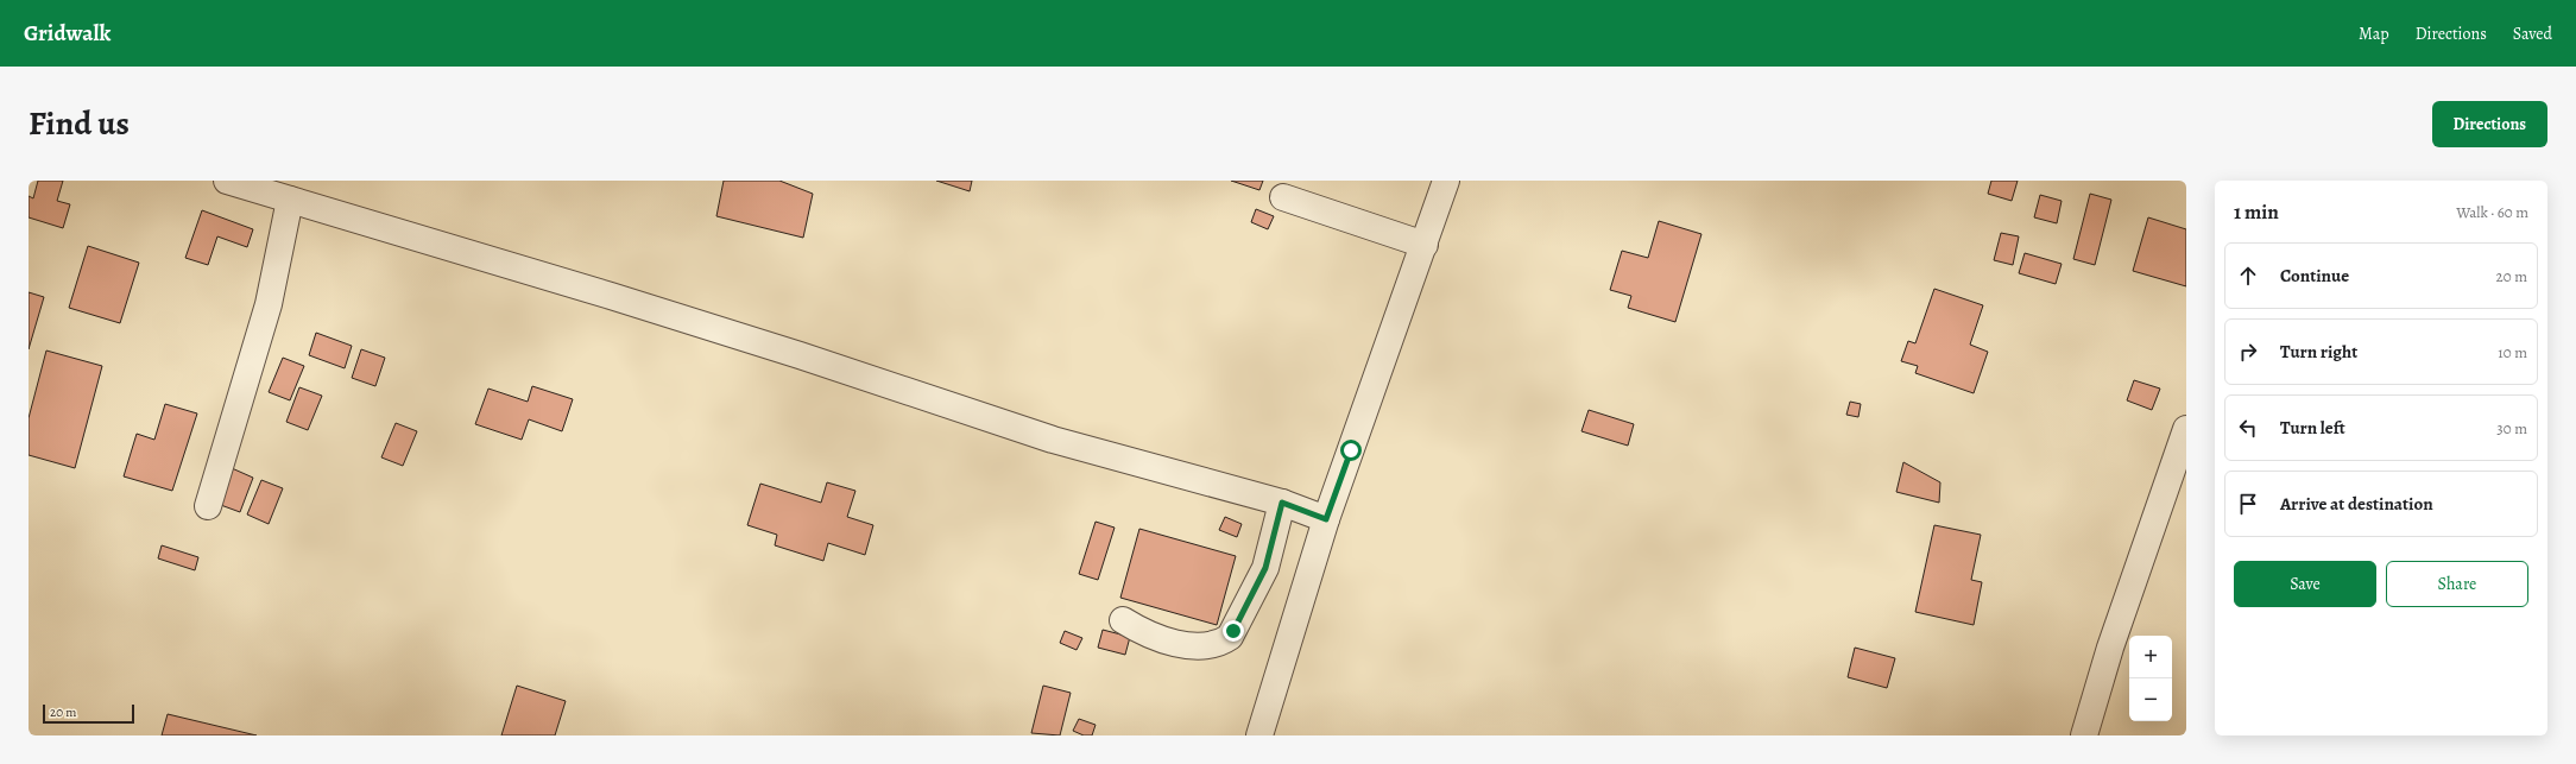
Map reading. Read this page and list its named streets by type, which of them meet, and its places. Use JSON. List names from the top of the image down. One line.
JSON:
{"scale_bar":"20 m","page":{"header":"Gridwalk","nav":["Map","Directions","Saved"],"title":"Find us","buttons":["Directions",["Save","Share"]],"heading":["1 min","Walk · 60 m"],"list":[["Continue","20 m"],["Turn right","10 m"],["Turn left","30 m"],"Arrive at destination"],"map_buttons":["+","−"],"scale":"20 m"}}
